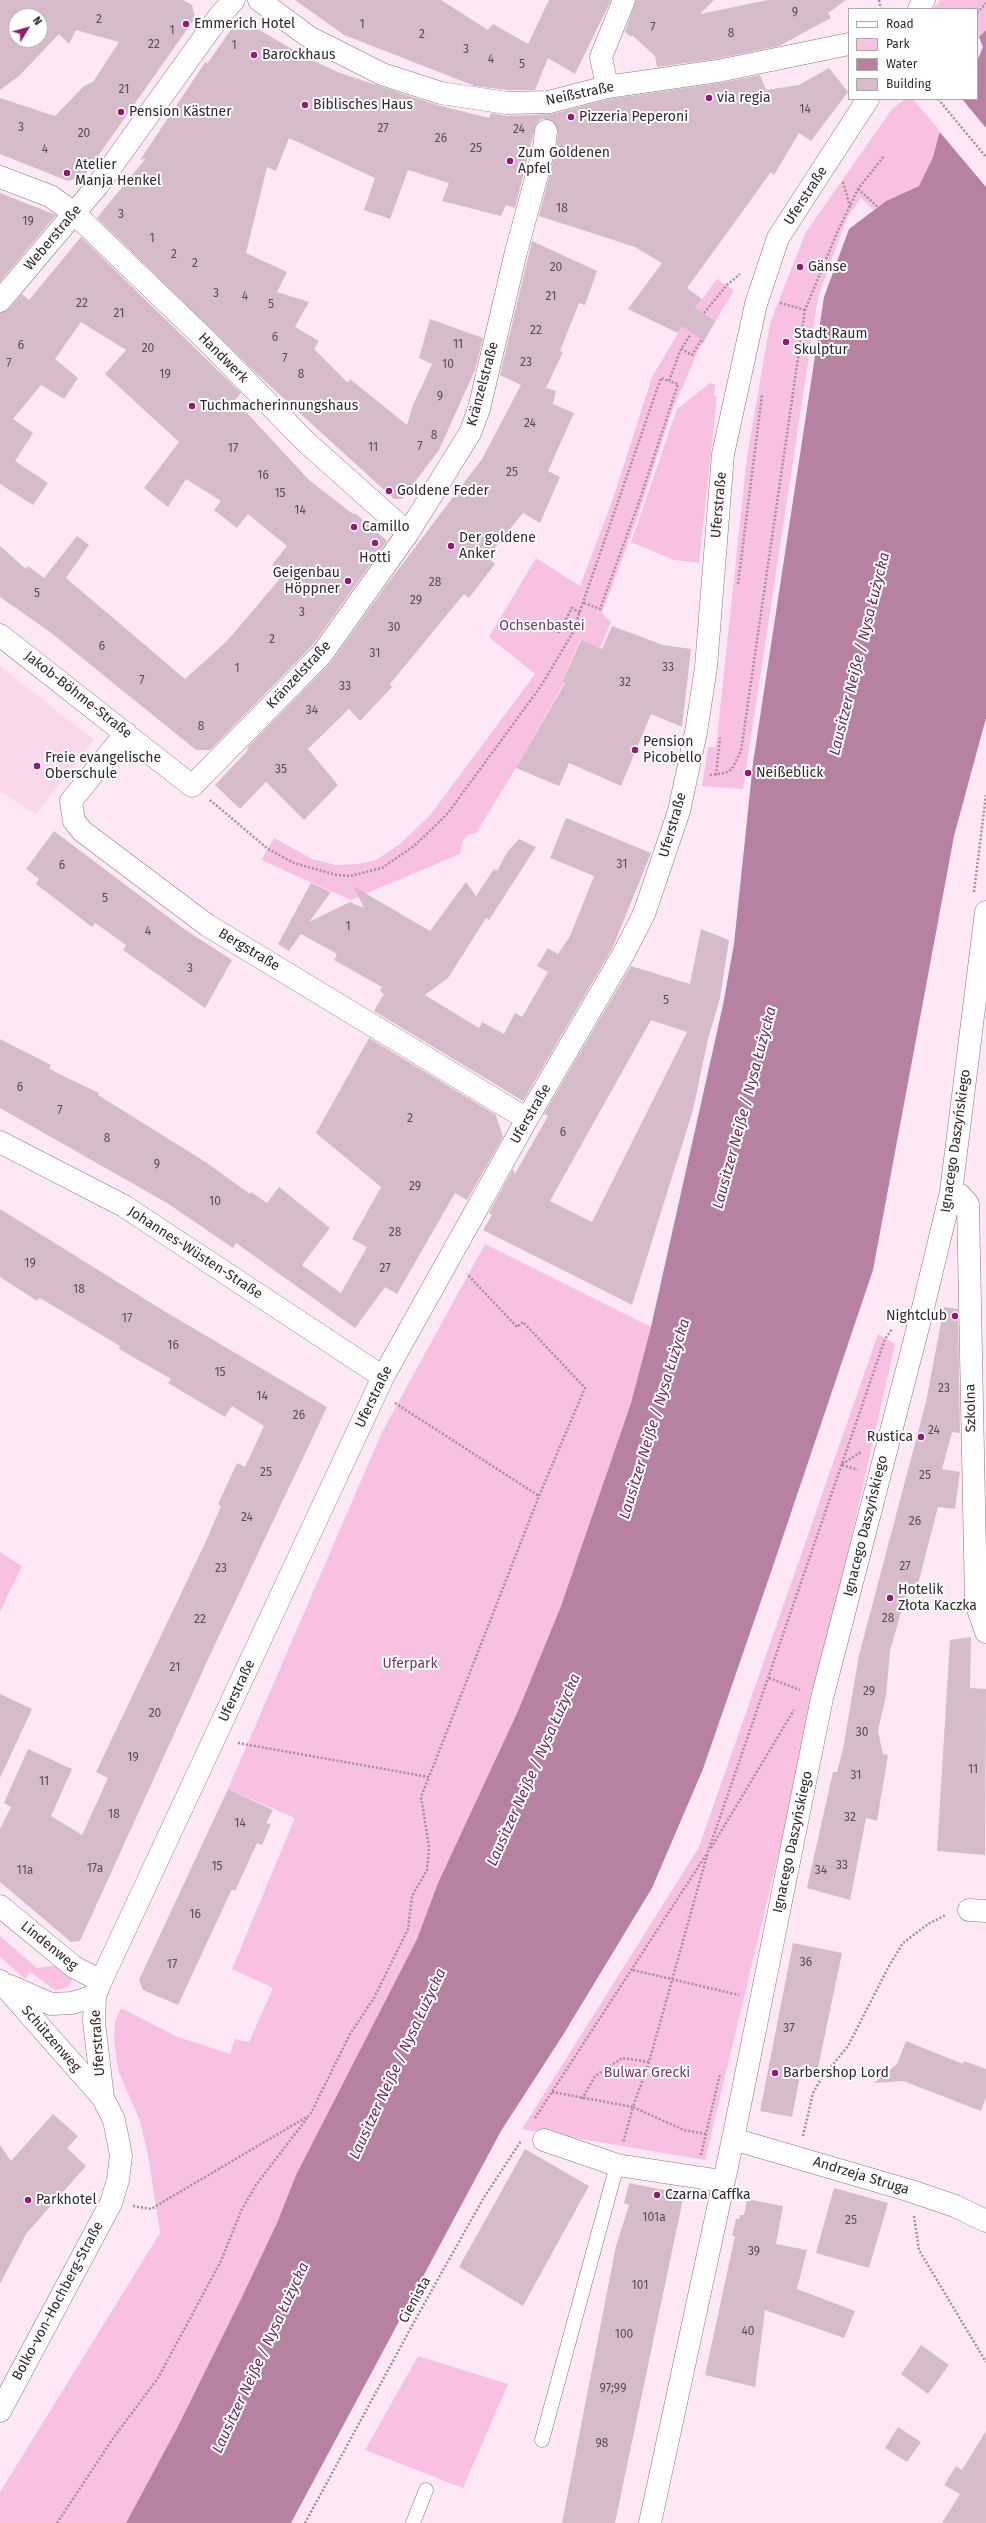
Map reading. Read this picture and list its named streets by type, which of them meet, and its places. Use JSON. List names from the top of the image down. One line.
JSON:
{"streets":{"street":["Neißstraße","Uferstraße","Weberstraße","Handwerk","Kränzelstraße","Jakob-Böhme-Straße","Bergstraße","Ignacego Daszyńskiego","Johannes-Wüsten-Straße","Szkolna","Lindenweg","Schützenweg","Andrzeja Struga","Bolko-von-Hochberg-Straße"],"path":["Cienista"]},"crossings":[["Neißstraße","Kränzelstraße"],["Uferstraße","Bergstraße"],["Uferstraße","Johannes-Wüsten-Straße"],["Uferstraße","Lindenweg"],["Uferstraße","Schützenweg"],["Uferstraße","Bolko-von-Hochberg-Straße"],["Weberstraße","Handwerk"],["Handwerk","Kränzelstraße"],["Kränzelstraße","Jakob-Böhme-Straße"],["Jakob-Böhme-Straße","Bergstraße"],["Ignacego Daszyńskiego","Szkolna"],["Ignacego Daszyńskiego","Andrzeja Struga"],["Lindenweg","Schützenweg"],["Schützenweg","Bolko-von-Hochberg-Straße"]],"water":["Lausitzer Neiße / Nysa Łużycka"],"parks":["Ochsenbastei","Uferpark","Bulwar Grecki"],"places":["Emmerich Hotel","Barockhaus","via regia","Biblisches Haus","Pension Kästner","Pizzeria Peperoni","Zum Goldenen Apfel","Atelier Manja Henkel","Gänse","Stadt Raum Skulptur","Tuchmacherinnungshaus","Goldene Feder","Camillo","Hotti","Der goldene Anker","Geigenbau Höppner","Pension Picobello","Freie evangelische Oberschule","Neißeblick","Nightclub","Rustica","Hotelik Złota Kaczka","Barbershop Lord","Czarna Caffka","Parkhotel"],"house_numbers":["9","2","1","7","1","8","2","22","1","3","4","5","21","14","3","27","24","20","26","25","4","18","3","19","1","2","2","20","3","4","21","22","5","21","22","6","11","6","20","7","23","7","10","19","8","9","24","8","7","11","17","25","16","15","14","28","5","29","3","30","2","6","31","33","1","7","32","33","34","8","35","31","6","5","1","4","3","5","6","7","2","6","8","9","29","10","28","19","27","18","17","16","15","23","14","26","24","25","25","24","26","27","23","28","22","21","29","20","30","19","11","31","11","18","32","14","33","15","17a","11a","34","16","36","17","37","101a","25","39","101","40","100","97;99","98"],"legend":["Road","Park","Water","Building"],"north":"top right"}
